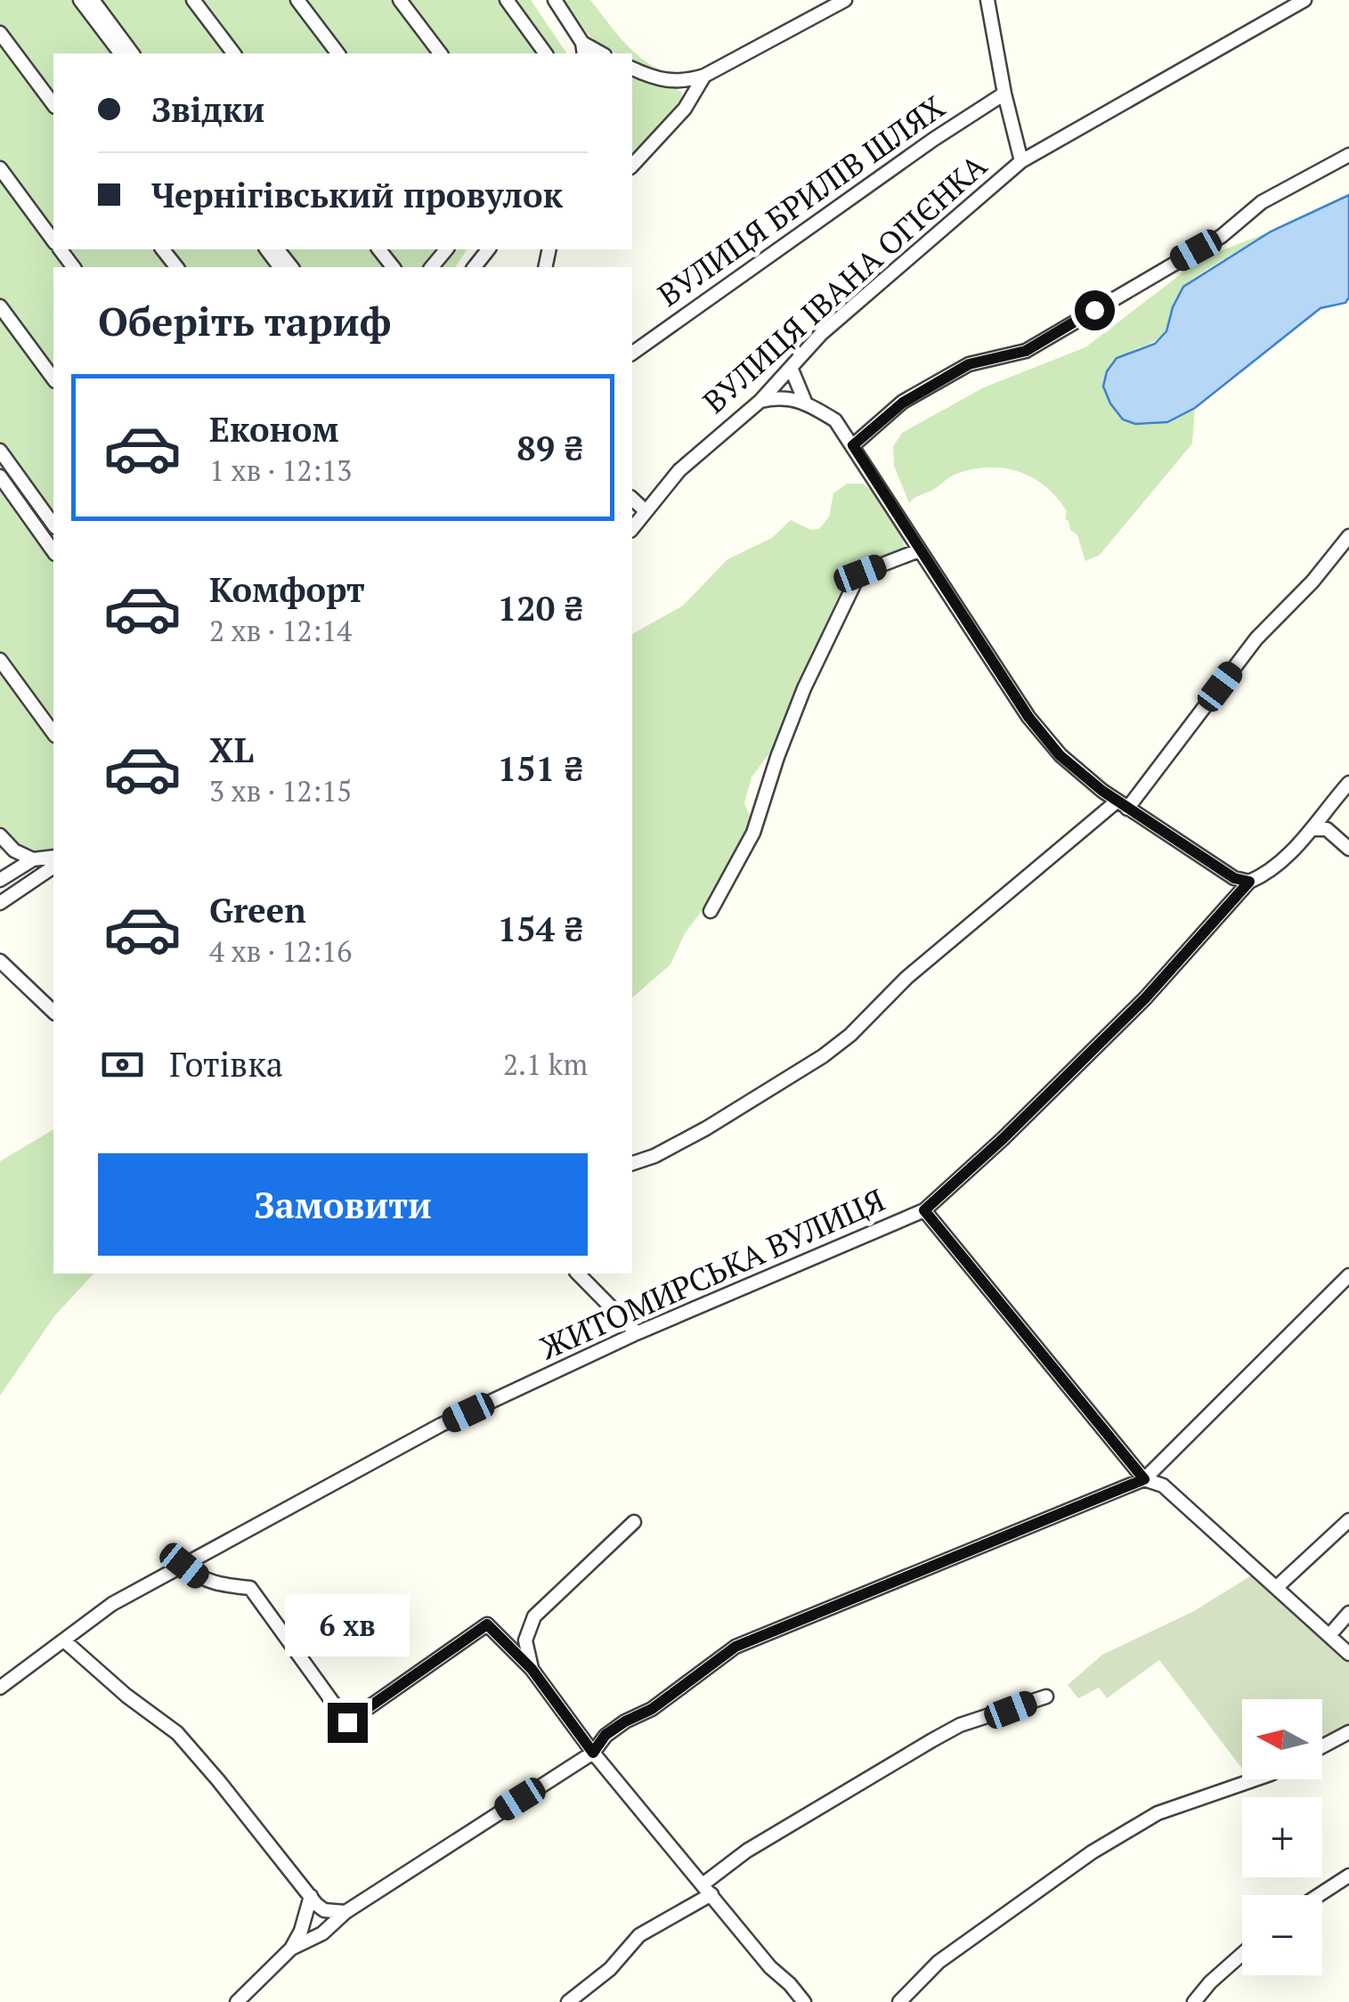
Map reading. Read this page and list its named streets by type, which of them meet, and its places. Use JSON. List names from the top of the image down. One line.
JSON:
{"streets":{"street":["ВУЛИЦЯ БРИЛІВ ШЛЯХ","ВУЛИЦЯ ІВАНА ОГІЄНКА","ЖИТОМИРСЬКА ВУЛИЦЯ"]},"north":"left","page":{"banner":["Звідки","Чернігівський провулок"],"heading":"Оберіть тариф","list":[{"name":"Економ","note":"1 хв · 12:13","value":"89 ₴"},{"name":"Комфорт","note":"2 хв · 12:14","value":"120 ₴"},{"name":"XL","note":"3 хв · 12:15","value":"151 ₴"},{"name":"Green","note":"4 хв · 12:16","value":"154 ₴"}],"pay":["Готівка","2.1 km"],"buttons":"Замовити","bubble":"6 хв","map_buttons":["+","−"]}}
